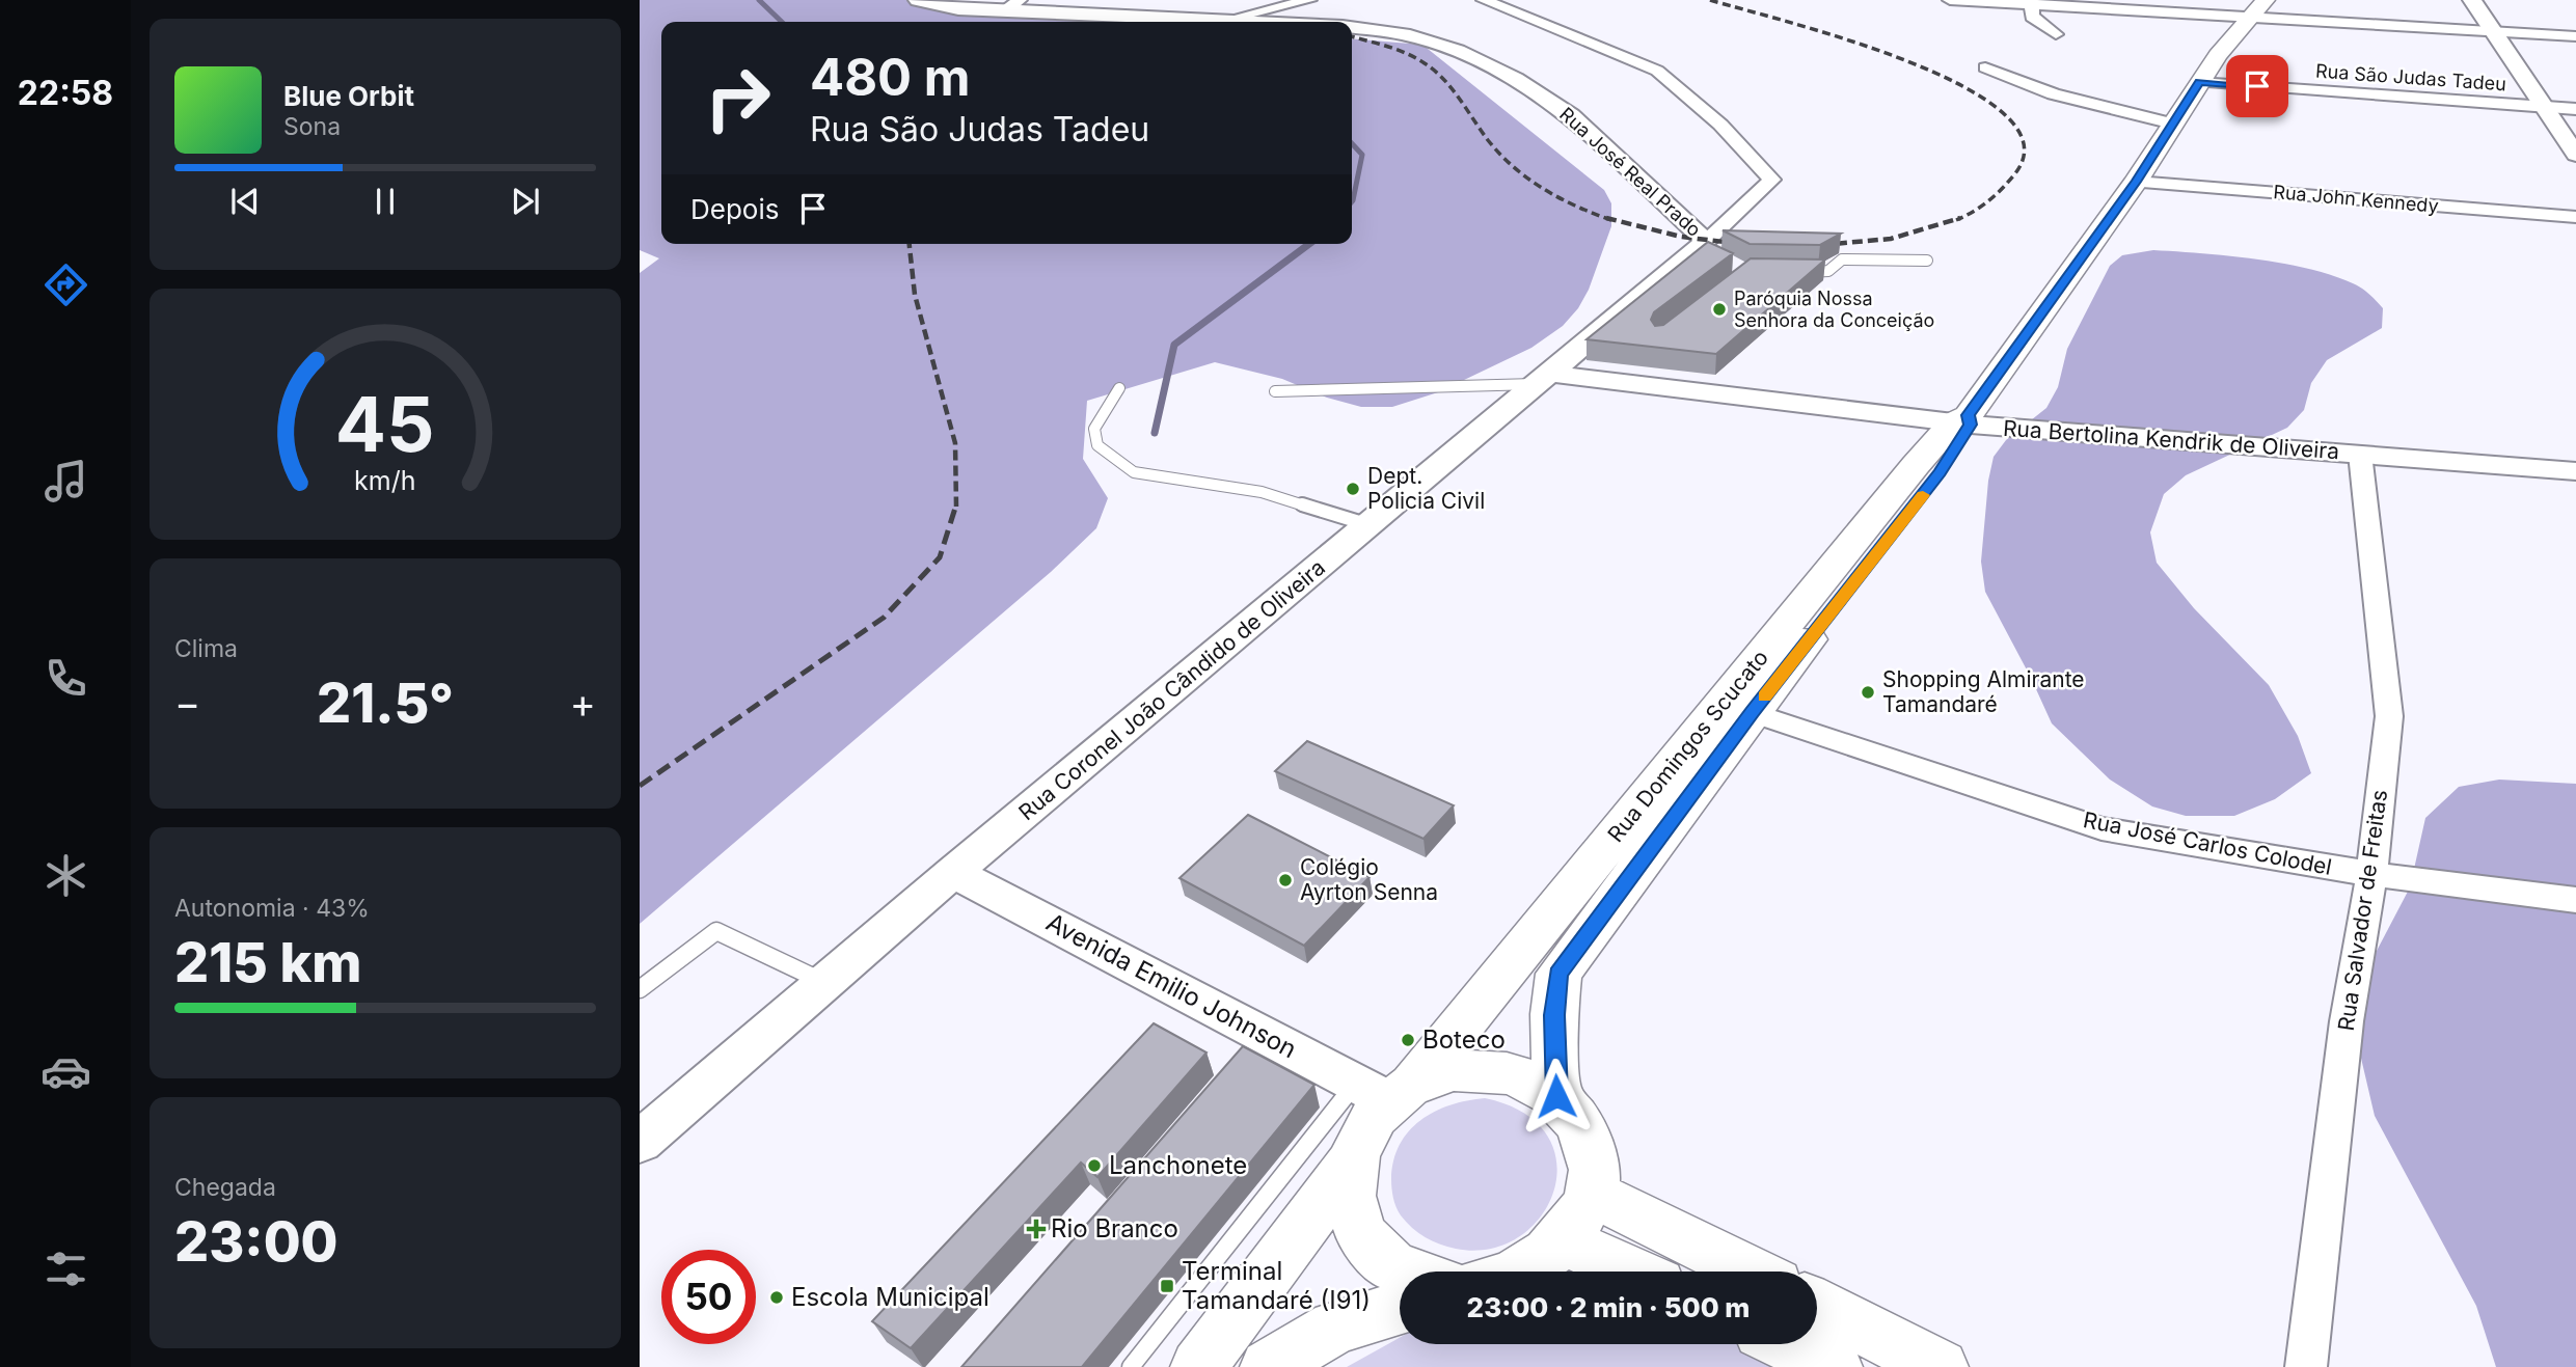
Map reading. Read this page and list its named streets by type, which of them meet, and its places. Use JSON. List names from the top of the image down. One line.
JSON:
{"streets":{"main road":["Rua Domingos Scucato"],"street":["Rua São Judas Tadeu","Rua José Real Prado","Rua John Kennedy","Rua Bertolina Kendrik de Oliveira","Rua Coronel João Cândido de Oliveira","Rua José Carlos Colodel","Rua Salvador de Freitas","Avenida Emilio Johnson"]},"crossings":[["Rua São Judas Tadeu","Rua Domingos Scucato"],["Rua José Real Prado","Rua Coronel João Cândido de Oliveira"],["Rua John Kennedy","Rua Domingos Scucato"],["Rua Bertolina Kendrik de Oliveira","Rua Coronel João Cândido de Oliveira"],["Rua Bertolina Kendrik de Oliveira","Rua Domingos Scucato"],["Rua Bertolina Kendrik de Oliveira","Rua Salvador de Freitas"],["Rua Coronel João Cândido de Oliveira","Avenida Emilio Johnson"],["Rua Domingos Scucato","Rua José Carlos Colodel"],["Rua Domingos Scucato","Avenida Emilio Johnson"],["Rua José Carlos Colodel","Rua Salvador de Freitas"]],"places":{"other":["Paróquia Nossa Senhora da Conceição","Dept. Policia Civil","Shopping Almirante Tamandaré","Colégio Ayrton Senna","Boteco","Lanchonete","Escola Municipal"],"health":["Rio Branco"],"transit":["Terminal Tamandaré (I91)"]},"page":{"tabs":"22:58","turn":["480 m","Rua São Judas Tadeu"],"song":["Blue Orbit","Sona"],"then":"Depois","tile":["Clima",["Autonomia · 43%","215 km"],["Chegada","23:00"]],"heat":["−","21.5°","+"],"limit":"50","trip":"23:00 · 2 min · 500 m","gauge":["45","km/h"]}}
